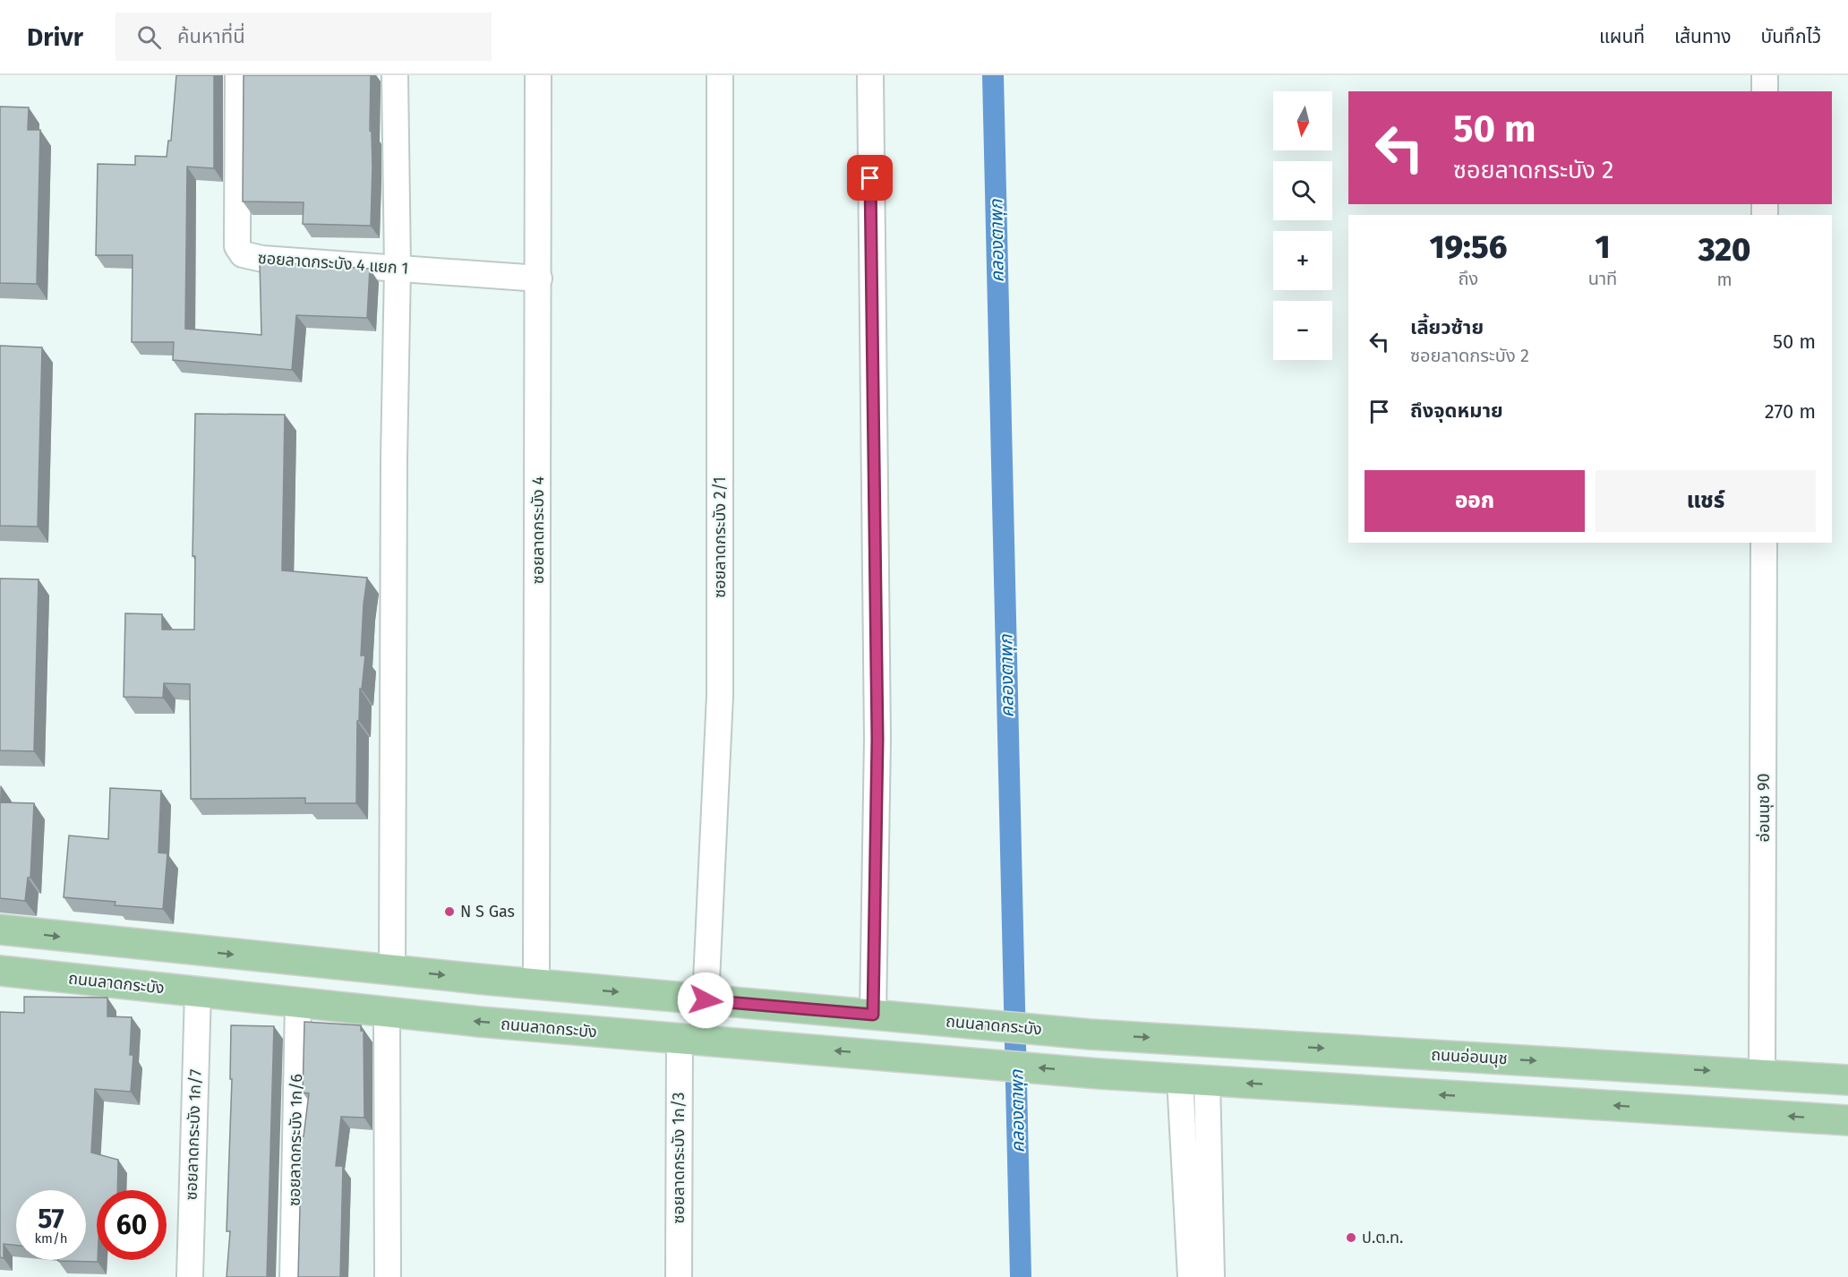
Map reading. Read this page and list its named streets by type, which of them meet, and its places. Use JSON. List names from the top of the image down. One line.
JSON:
{"streets":{"main road":["ถนนลาดกระบัง","ถนนอ่อนนุช"],"street":["ซอยลาดกระบัง 4 แยก 1","ซอยลาดกระบัง 4","ซอยลาดกระบัง 2/1","อ่อนนุช 90","ซอยลาดกระบัง 1ก/7","ซอยลาดกระบัง 1ก/6","ซอยลาดกระบัง 1ก/3"]},"crossings":[["ซอยลาดกระบัง 4 แยก 1","ซอยลาดกระบัง 4"],["ซอยลาดกระบัง 4","ถนนลาดกระบัง"],["ซอยลาดกระบัง 2/1","ถนนลาดกระบัง"],["อ่อนนุช 90","ถนนอ่อนนุช"],["ถนนลาดกระบัง","ถนนอ่อนนุช"],["ถนนลาดกระบัง","ซอยลาดกระบัง 1ก/7"],["ถนนลาดกระบัง","ซอยลาดกระบัง 1ก/6"],["ถนนลาดกระบัง","ซอยลาดกระบัง 1ก/3"]],"water":["คลองตาพุก"],"places":["N S Gas","ป.ต.ท."],"north":"bottom","page":{"header":"Drivr","search":"ค้นหาที่นี่","nav":["แผนที่","เส้นทาง","บันทึกไว้"],"map_buttons":["+","−"],"turn":["50 m","ซอยลาดกระบัง 2"],"eta":["19:56","ถึง","1","นาที","320","m"],"list":[{"name":"เลี้ยวซ้าย","note":"ซอยลาดกระบัง 2","value":"50 m"},{"name":"ถึงจุดหมาย","value":"270 m"}],"buttons":["ออก","แชร์"],"speed":"57 km/h","limit":"60"}}
